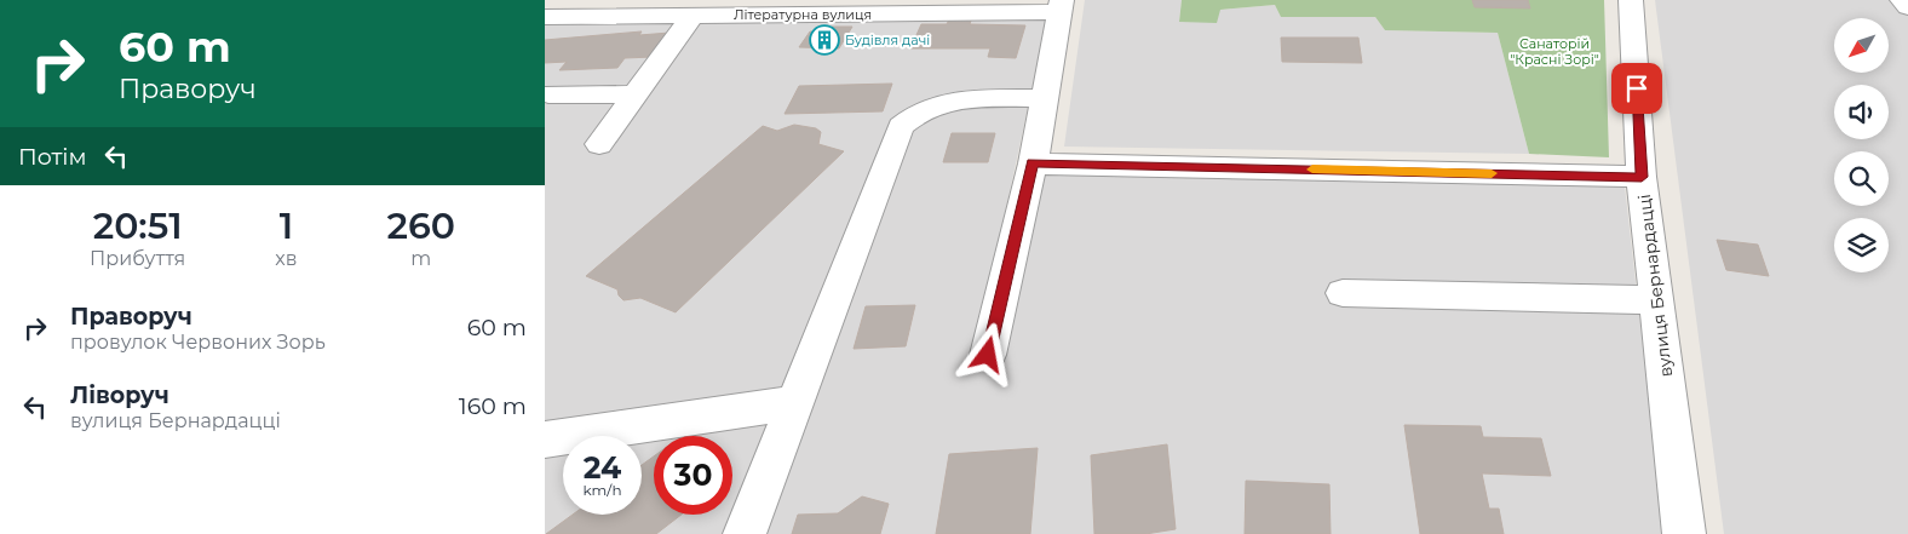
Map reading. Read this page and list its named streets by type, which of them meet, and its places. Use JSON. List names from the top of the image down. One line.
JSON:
{"streets":{"street":["Літературна вулиця","вулиця Бернардацці"]},"parks":["Санаторій \"Красні Зорі\""],"places":{"building":["Будівля дачі"]},"north":"bottom left","page":{"turn":["60 m","Праворуч"],"then":"Потім","eta":["20:51","Прибуття","1","хв","260","m"],"list":[{"name":"Праворуч","note":"провулок Червоних Зорь","value":"60 m"},{"name":"Ліворуч","note":"вулиця Бернардацці","value":"160 m"}],"speed":"24 km/h","limit":"30"}}
